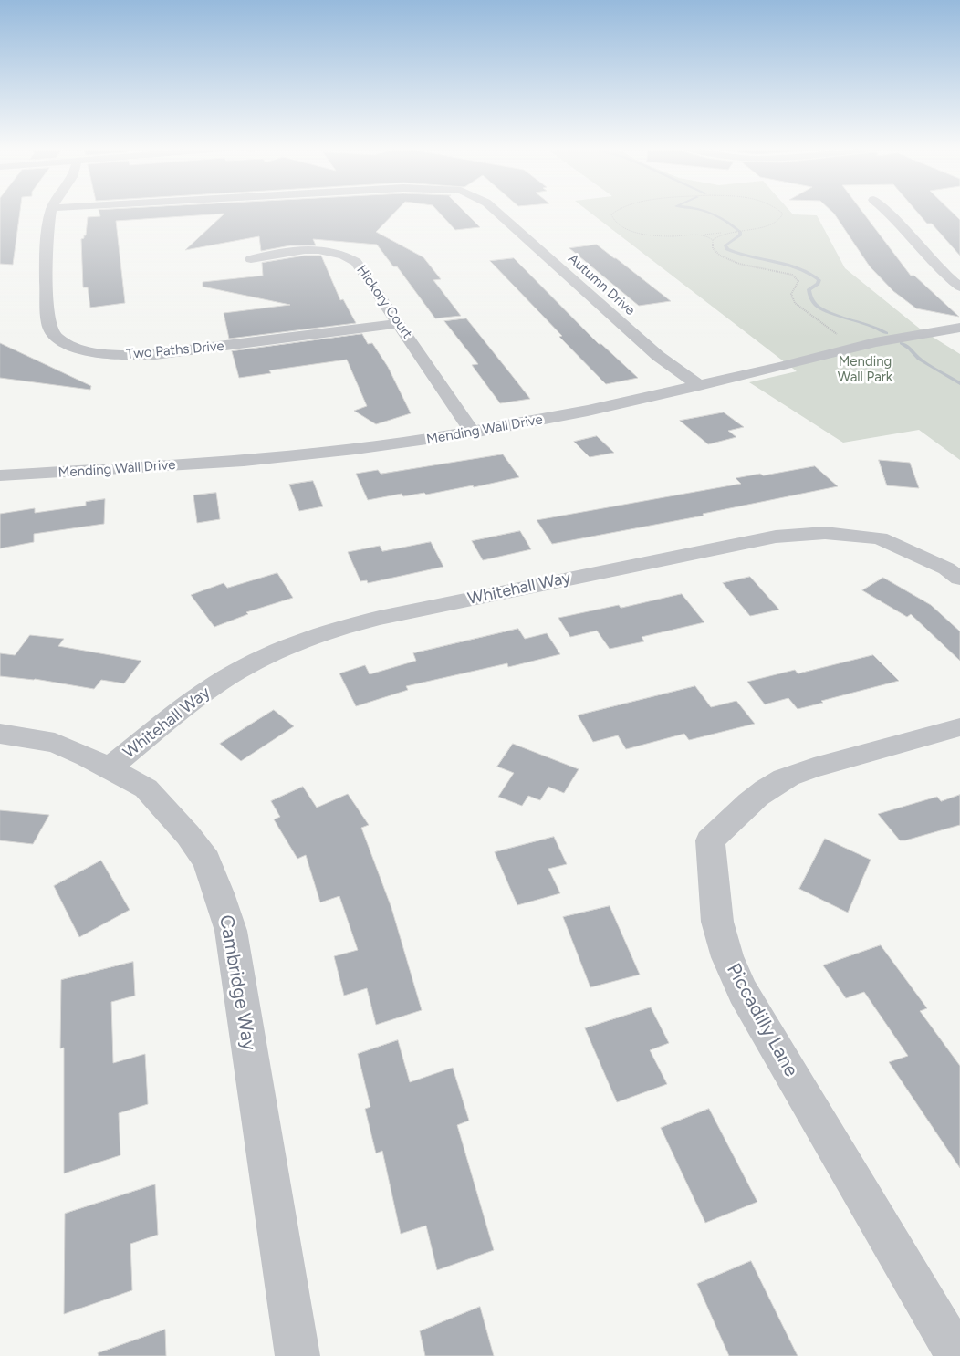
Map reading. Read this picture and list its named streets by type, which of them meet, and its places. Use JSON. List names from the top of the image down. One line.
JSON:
{"streets":{"street":["Autumn Drive","Hickory Court","Two Paths Drive","Mending Wall Drive","Whitehall Way","Cambridge Way","Piccadilly Lane"]},"crossings":[["Autumn Drive","Mending Wall Drive"],["Hickory Court","Two Paths Drive"],["Hickory Court","Mending Wall Drive"],["Whitehall Way","Cambridge Way"]],"parks":["Mending Wall Park"]}
